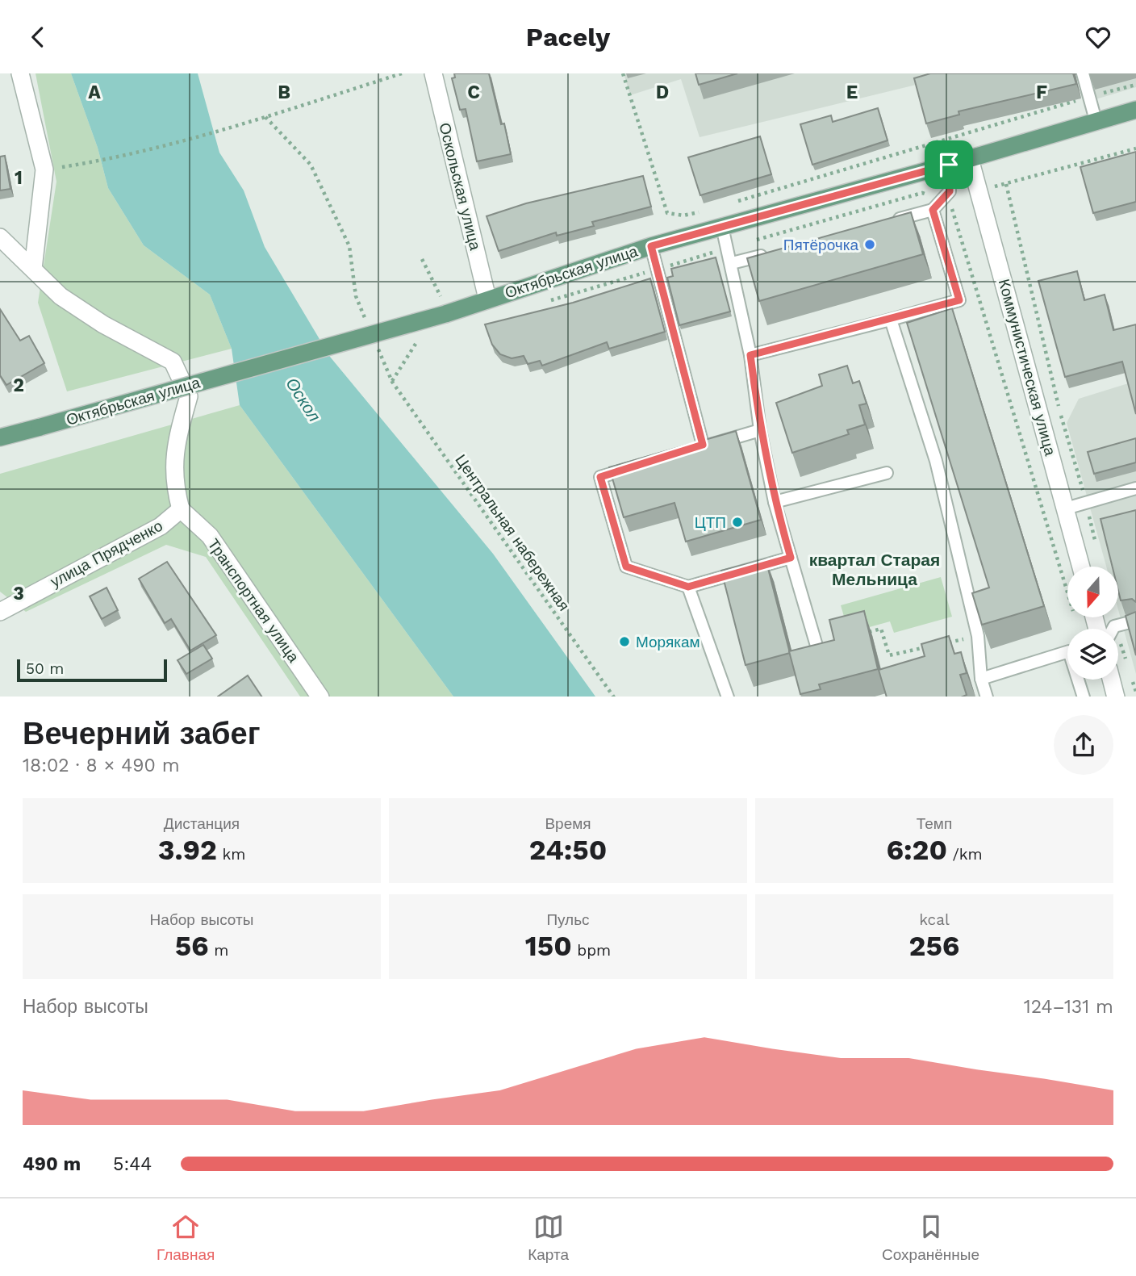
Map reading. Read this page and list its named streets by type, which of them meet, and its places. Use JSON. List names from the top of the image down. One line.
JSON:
{"streets":{"main road":["Октябрьская улица"],"street":["Оскольская улица","Коммунистическая улица","улица Прядченко","Транспортная улица"],"path":["Центральная набережная"]},"crossings":[["Оскольская улица","Октябрьская улица"],["Октябрьская улица","Коммунистическая улица"],["улица Прядченко","Транспортная улица"]],"districts":["квартал Старая Мельница"],"water":["Оскол"],"places":["Пятёрочка","ЦТП","Морякам"],"scale_bar":"50 m","north":"bottom","page":{"header":"Pacely","scale":"50 m","heading":["Вечерний забег","18:02 · 8 × 490 m"],"stats":[["Дистанция","3.92 km"],["Время","24:50"],["Темп","6:20 /km"],["Набор высоты","56 m"],["Пульс","150 bpm"],["kcal","256"]],"chart":["Набор высоты","124–131 m"],"list":[{"name":"490 m","note":"5:44"}],"tabs":["Главная","Карта","Сохранённые"]},"grid":{"columns":["A","B","C","D","E","F"],"rows":["1","2","3"]}}
